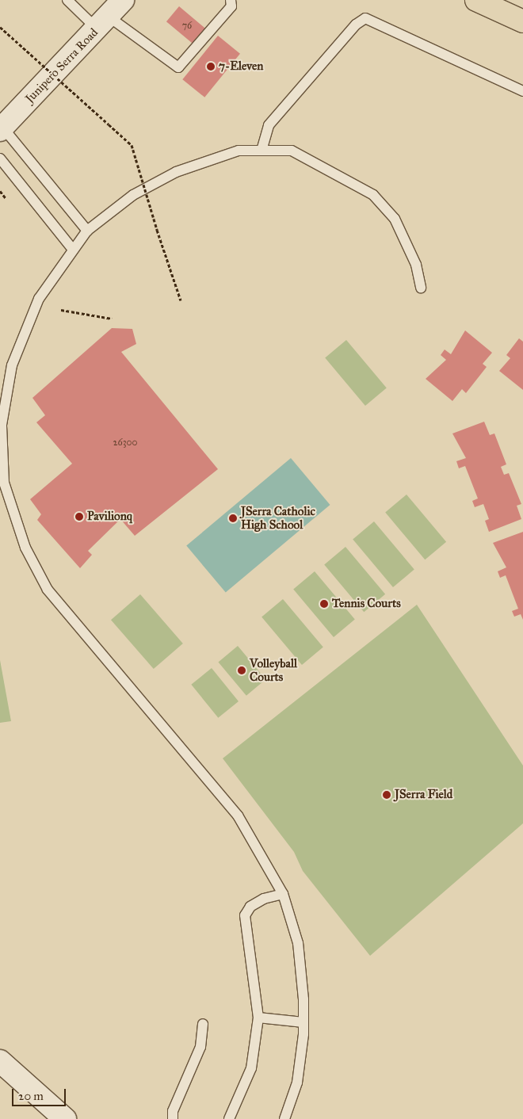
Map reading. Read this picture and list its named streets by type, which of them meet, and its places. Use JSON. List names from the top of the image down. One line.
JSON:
{"streets":{"main road":["Junipero Serra Road"]},"places":["7-Eleven","Pavilionq","JSerra Catholic High School","Tennis Courts","Volleyball Courts","JSerra Field"],"house_numbers":["76","26300"],"scale_bar":"20 m"}
